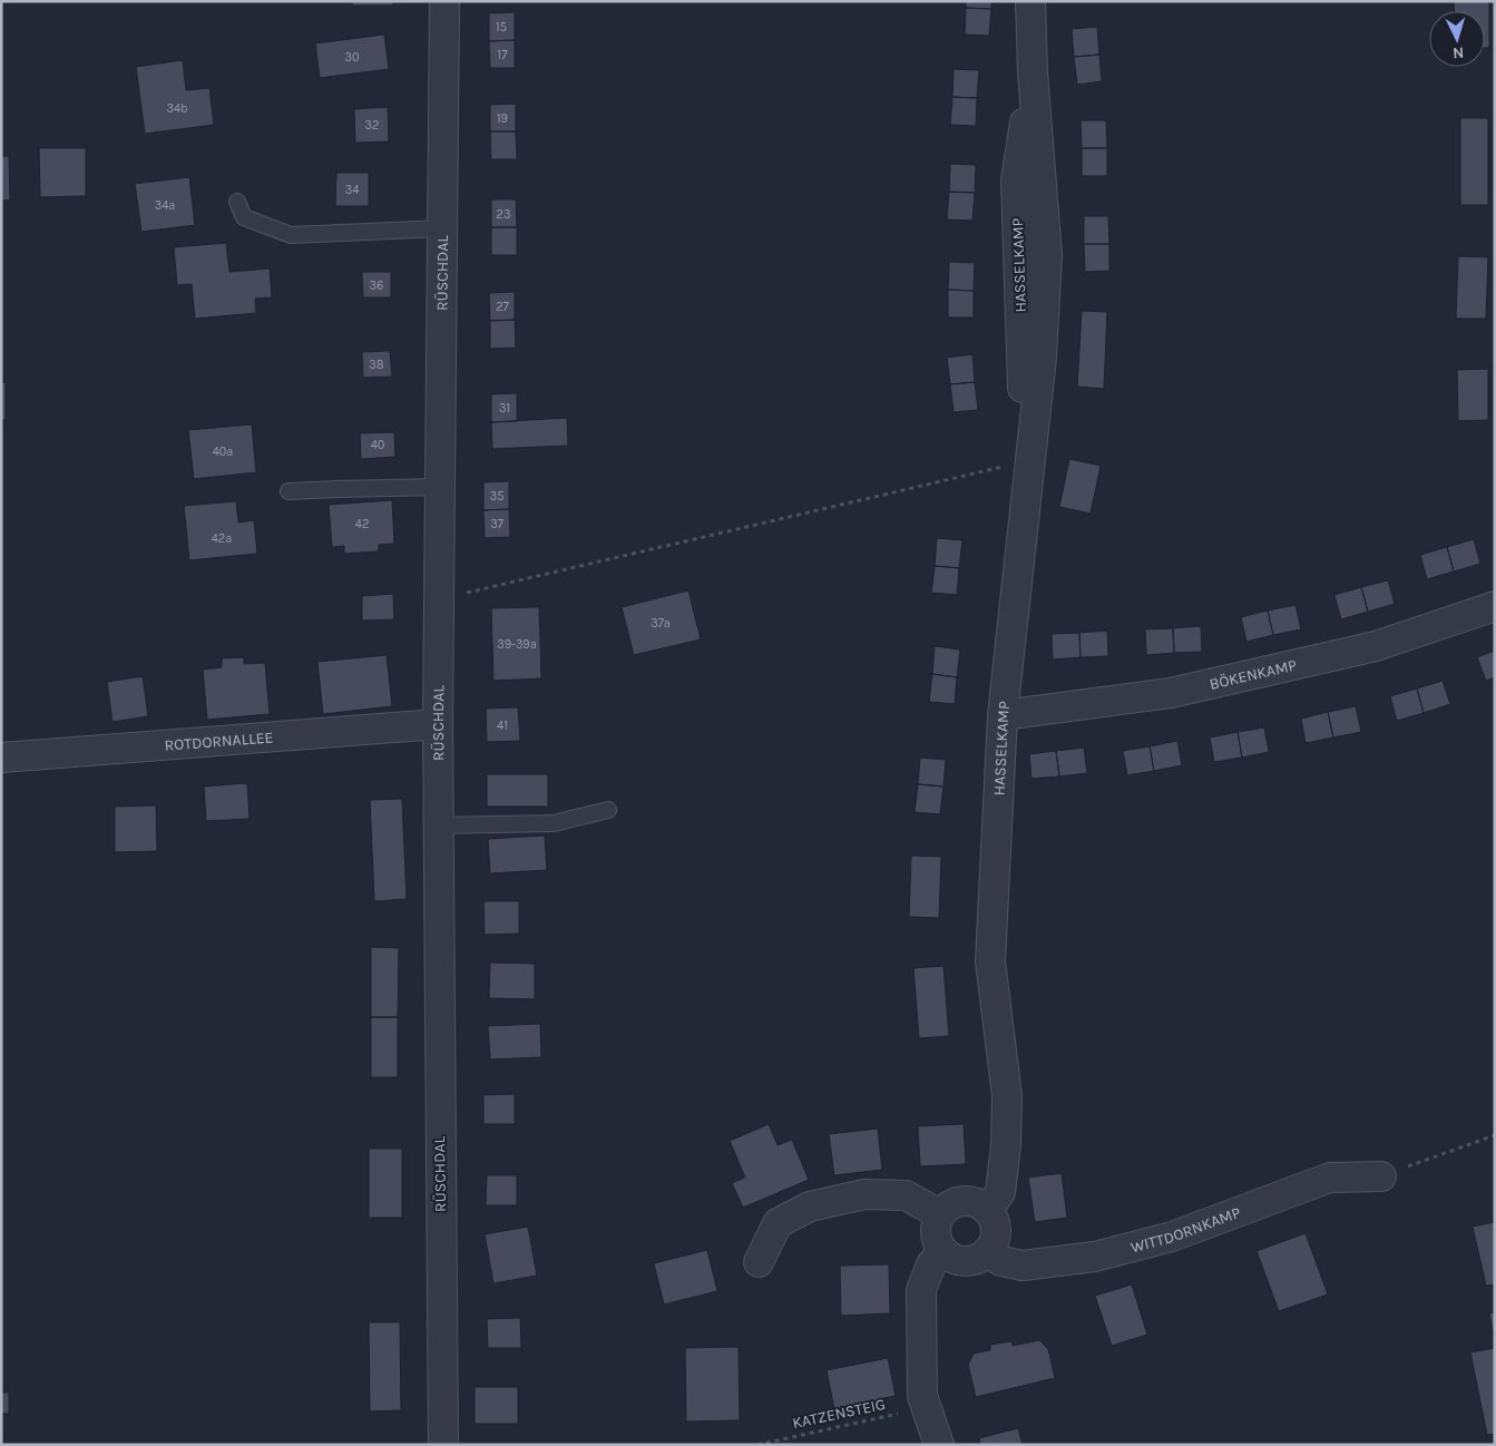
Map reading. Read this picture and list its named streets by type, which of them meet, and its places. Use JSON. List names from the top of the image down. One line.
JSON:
{"streets":{"street":["HASSELKAMP","RÜSCHDAL","BÖKENKAMP","ROTDORNALLEE","WITTDORNKAMP"],"path":["KATZENSTEIG"]},"crossings":[["HASSELKAMP","BÖKENKAMP"],["HASSELKAMP","WITTDORNKAMP"],["RÜSCHDAL","ROTDORNALLEE"]],"house_numbers":["15","17","30","34b","19","32","34","34a","23","36","27","38","31","40","40a","35","42","37","42a","37a","39-39a","41"],"north":"bottom"}
